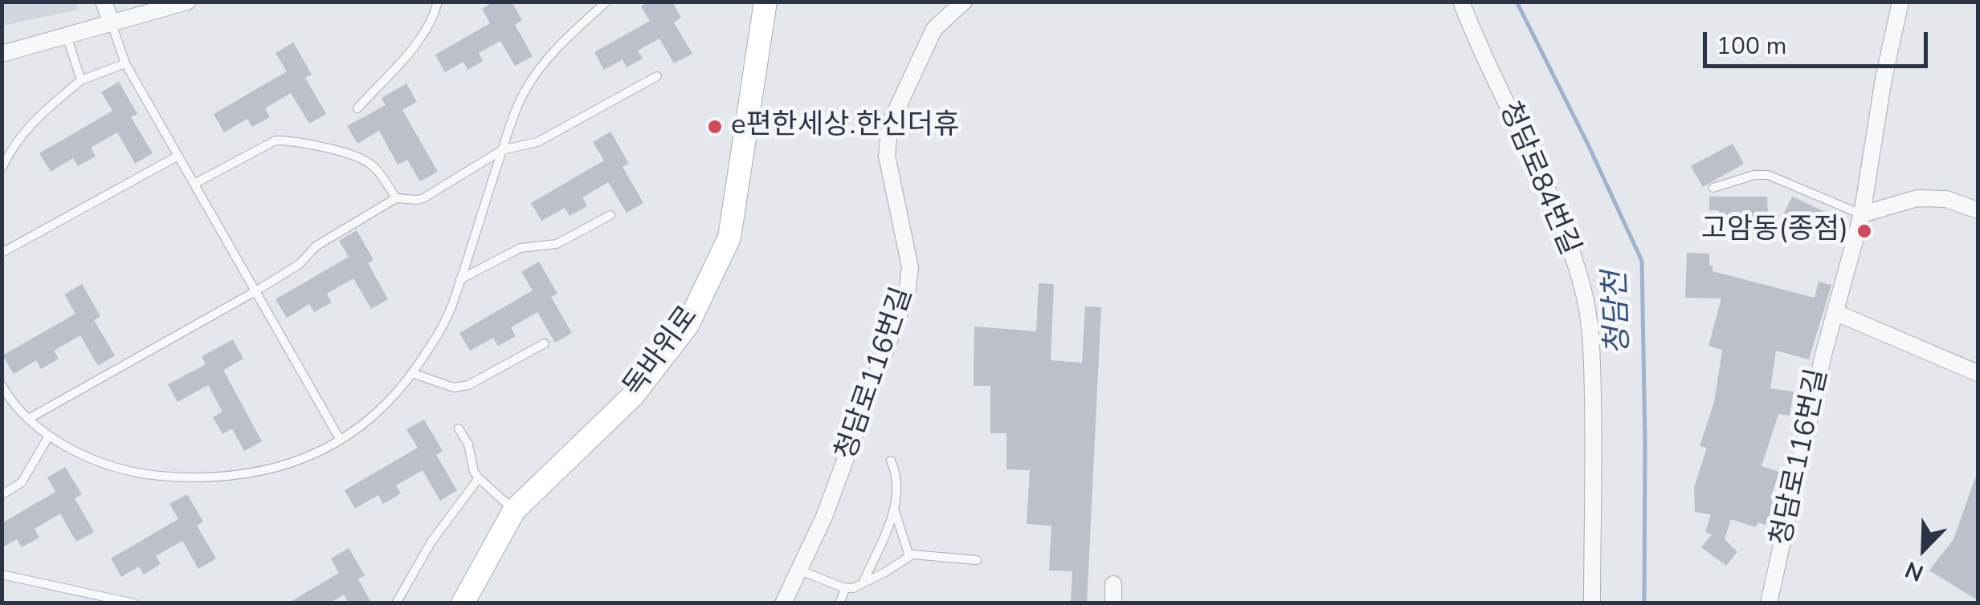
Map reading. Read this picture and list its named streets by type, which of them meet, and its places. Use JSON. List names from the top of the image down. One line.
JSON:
{"streets":{"main road":["독바위로"],"street":["청담로84번길","청담로116번길"]},"water":["청담천"],"places":["e편한세상.한신더휴","고암동(종점)"],"scale_bar":"100 m","north":"bottom left"}
